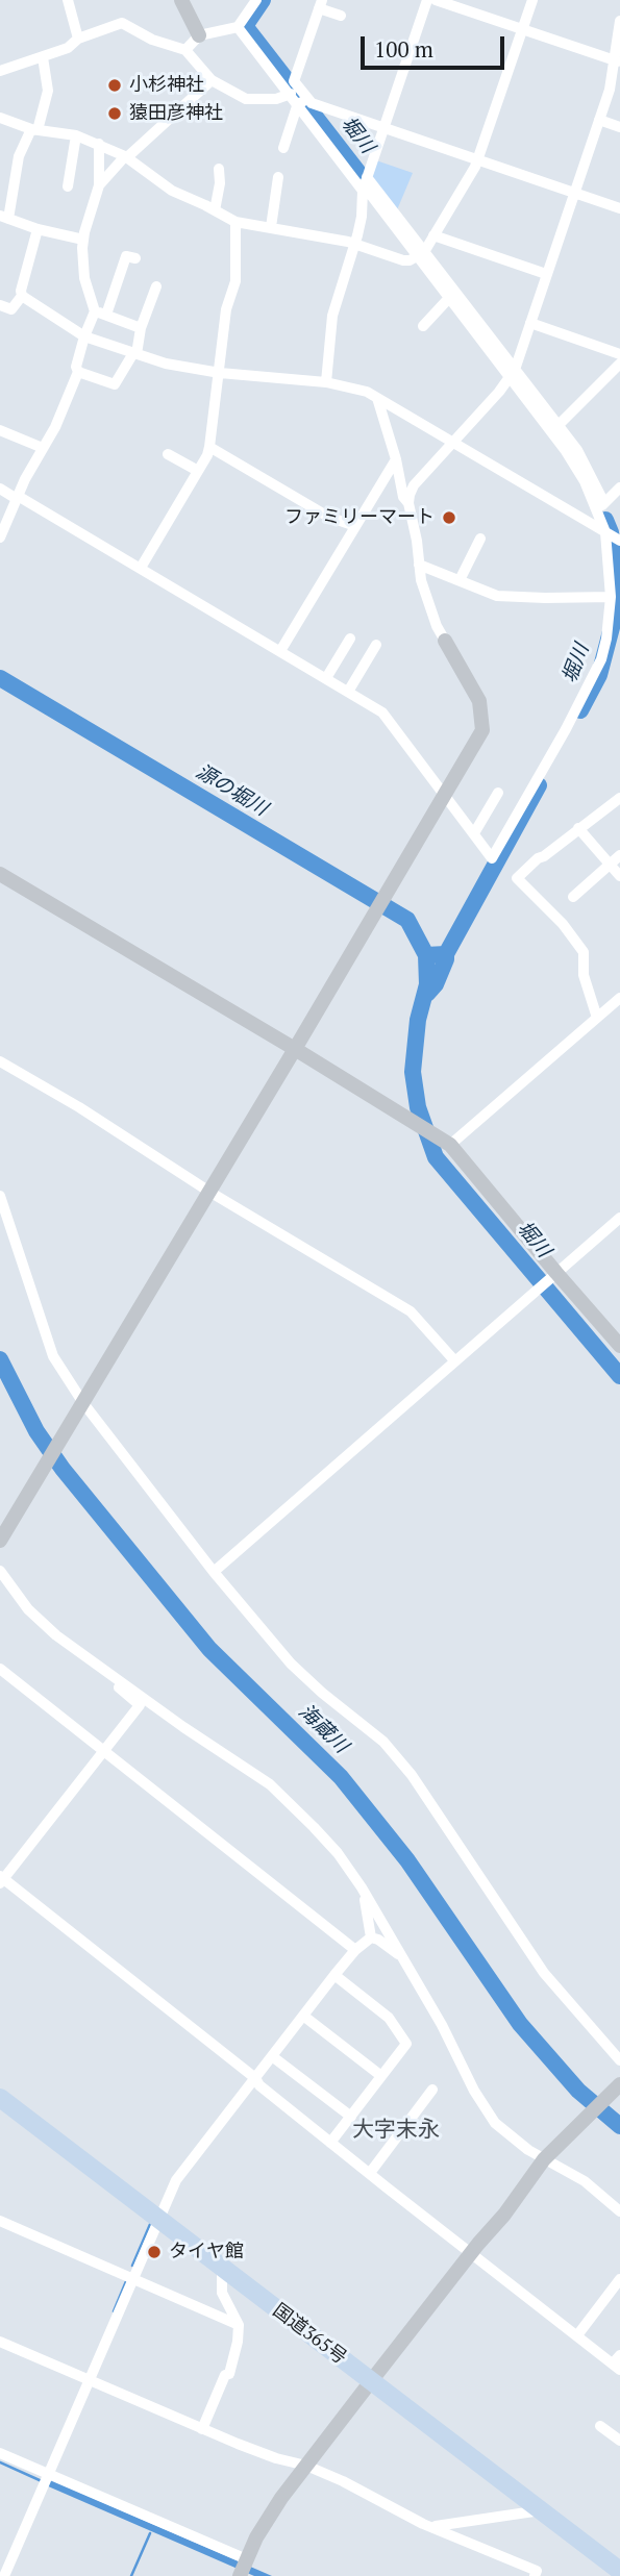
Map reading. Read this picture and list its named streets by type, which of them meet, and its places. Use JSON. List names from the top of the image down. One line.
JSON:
{"streets":{"highway":["国道365号"]},"districts":["大字末永"],"water":["堀川","源の堀川","海蔵川"],"places":["小杉神社","猿田彦神社","ファミリーマート","タイヤ館"],"scale_bar":"100 m"}
